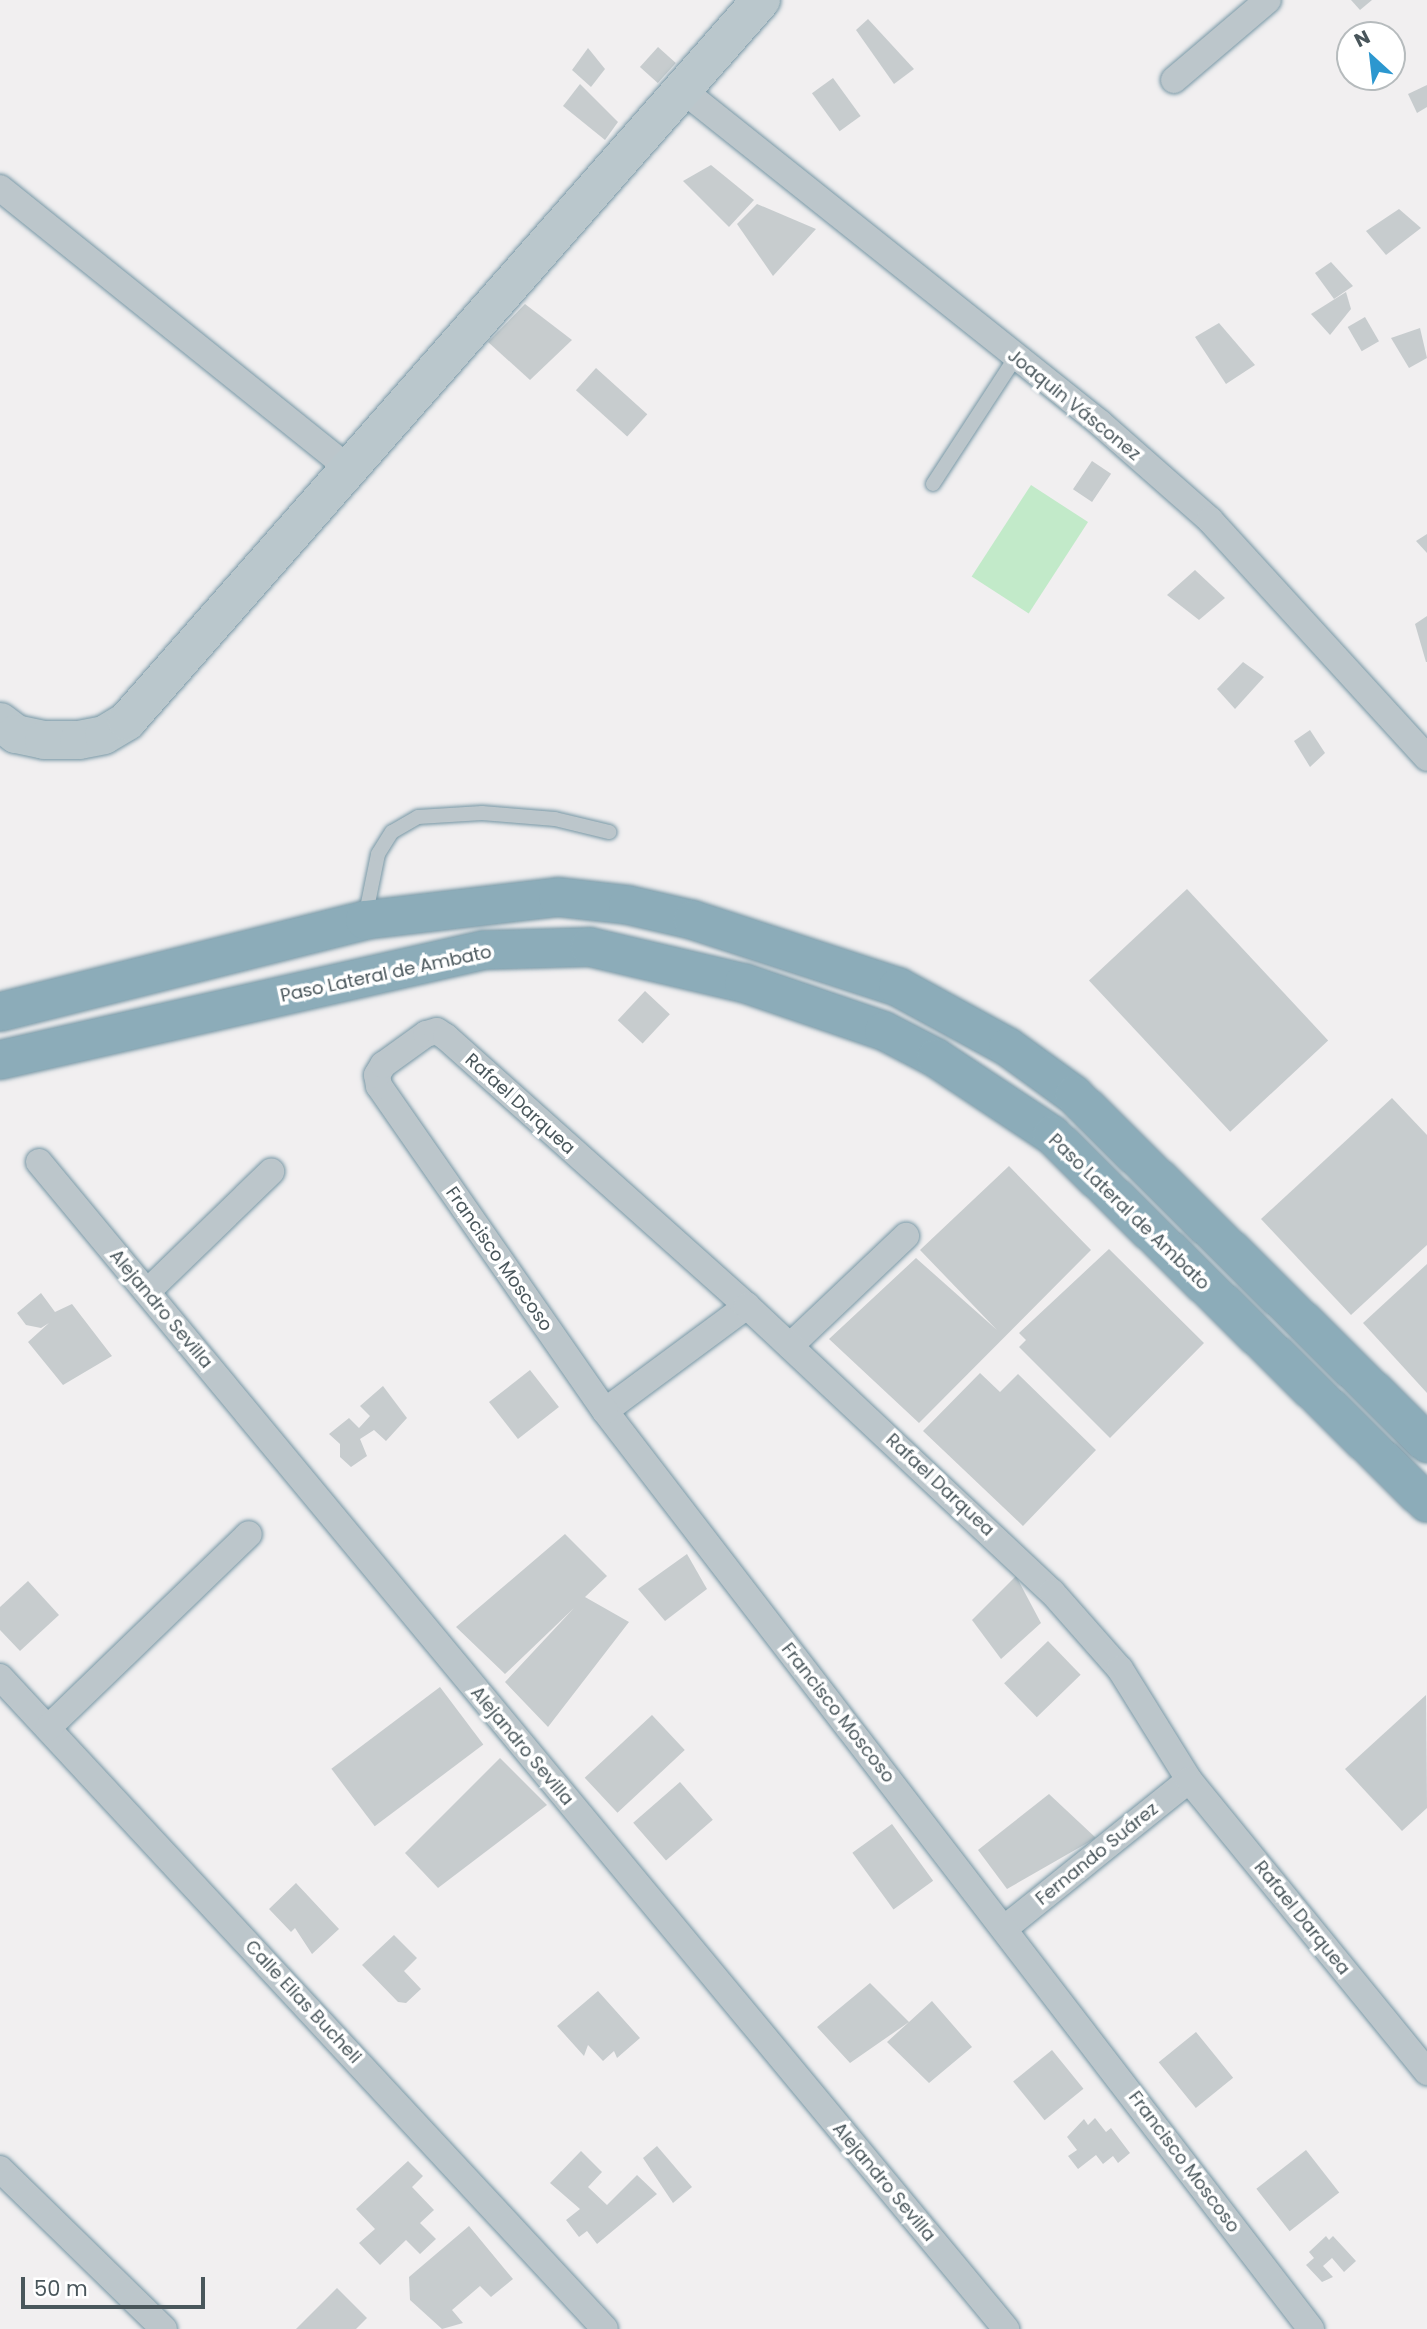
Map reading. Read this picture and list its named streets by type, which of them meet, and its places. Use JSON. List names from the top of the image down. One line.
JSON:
{"streets":{"highway":["Paso Lateral de Ambato"],"street":["Joaquin Vásconez","Rafael Darquea","Francisco Moscoso","Alejandro Sevilla","Fernando Suárez","Calle Elias Bucheli"]},"crossings":[["Rafael Darquea","Francisco Moscoso"],["Rafael Darquea","Fernando Suárez"],["Francisco Moscoso","Fernando Suárez"]],"scale_bar":"50 m","north":"top left"}
